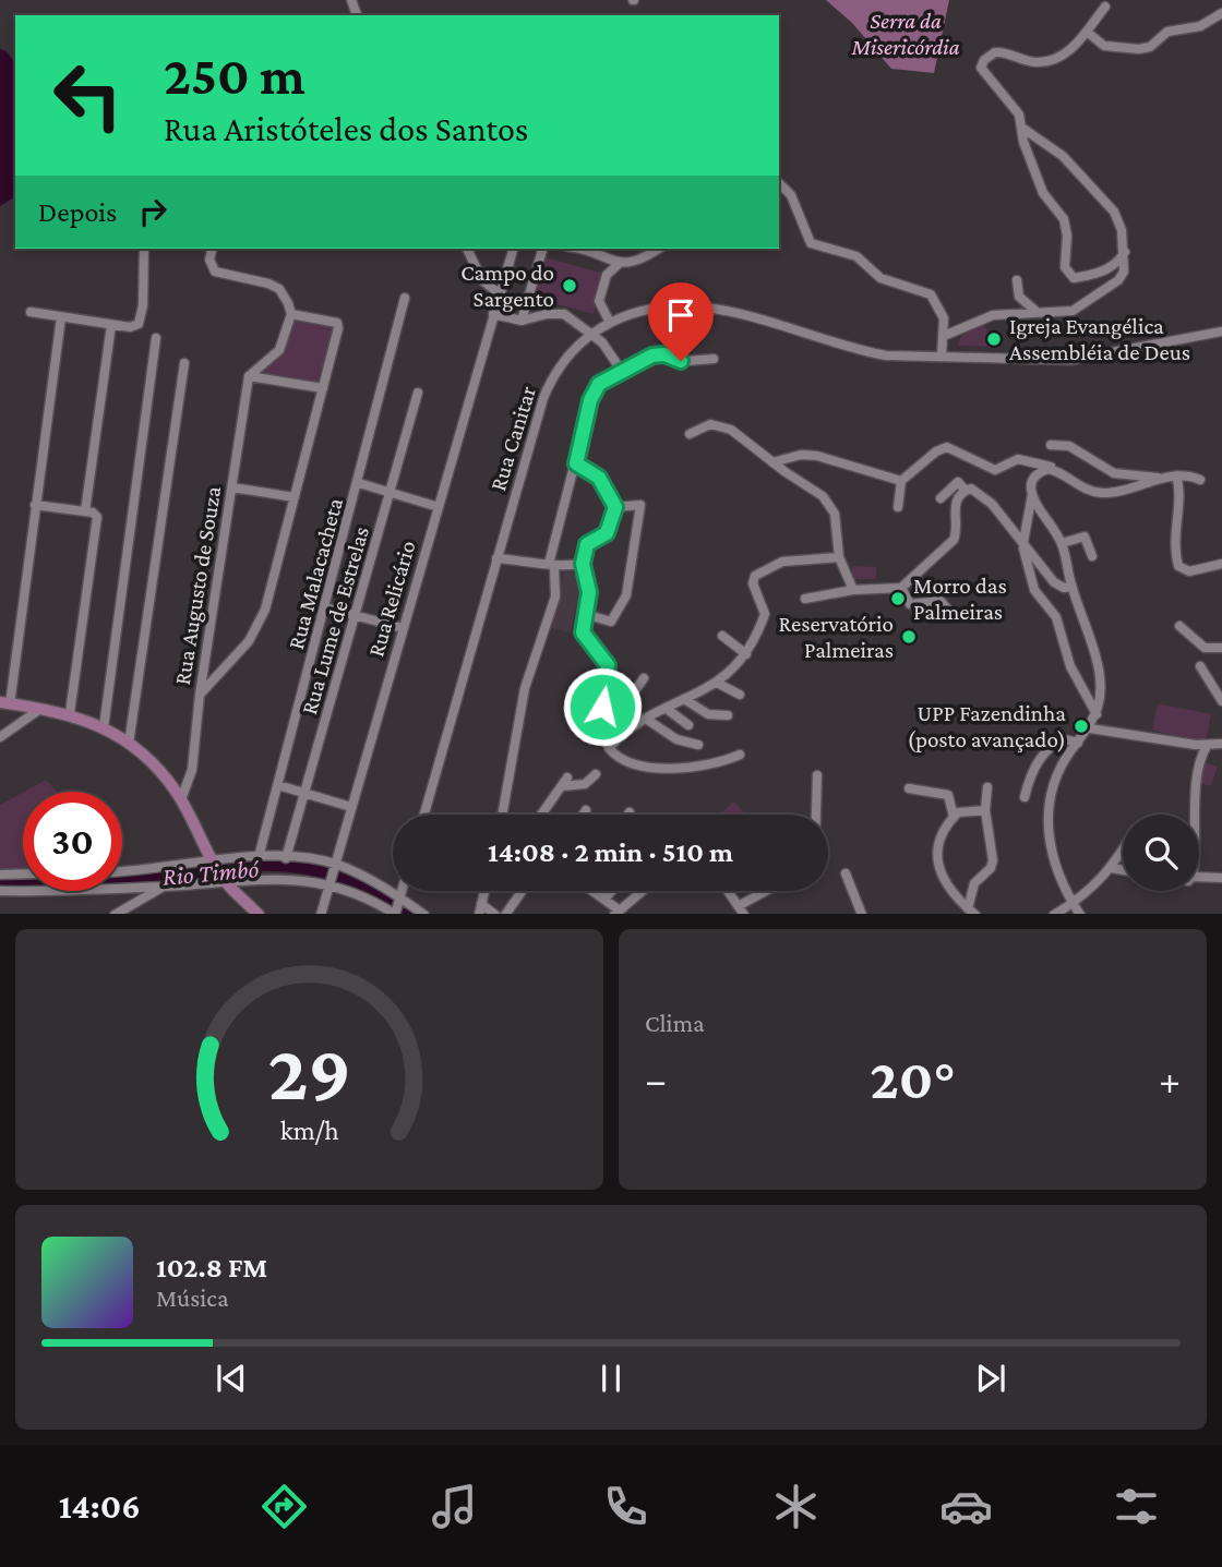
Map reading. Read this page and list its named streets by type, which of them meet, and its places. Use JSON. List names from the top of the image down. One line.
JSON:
{"streets":{"street":["Rua Canitar","Rua Malacacheta","Rua Augusto de Souza","Rua Relicário","Rua Lume de Estrelas"]},"water":["Rio Timbó"],"parks":["Serra da Misericórdia"],"places":["Campo do Sargento","Igreja Evangélica Assembléia de Deus","Morro das Palmeiras","Reservatório Palmeiras","UPP Fazendinha (posto avançado)"],"page":{"turn":["250 m","Rua Aristóteles dos Santos"],"then":"Depois","limit":"30","trip":"14:08 · 2 min · 510 m","tile":"Clima","heat":["−","20°","+"],"song":["102.8 FM","Música"],"tabs":"14:06","gauge":["29","km/h"]}}
